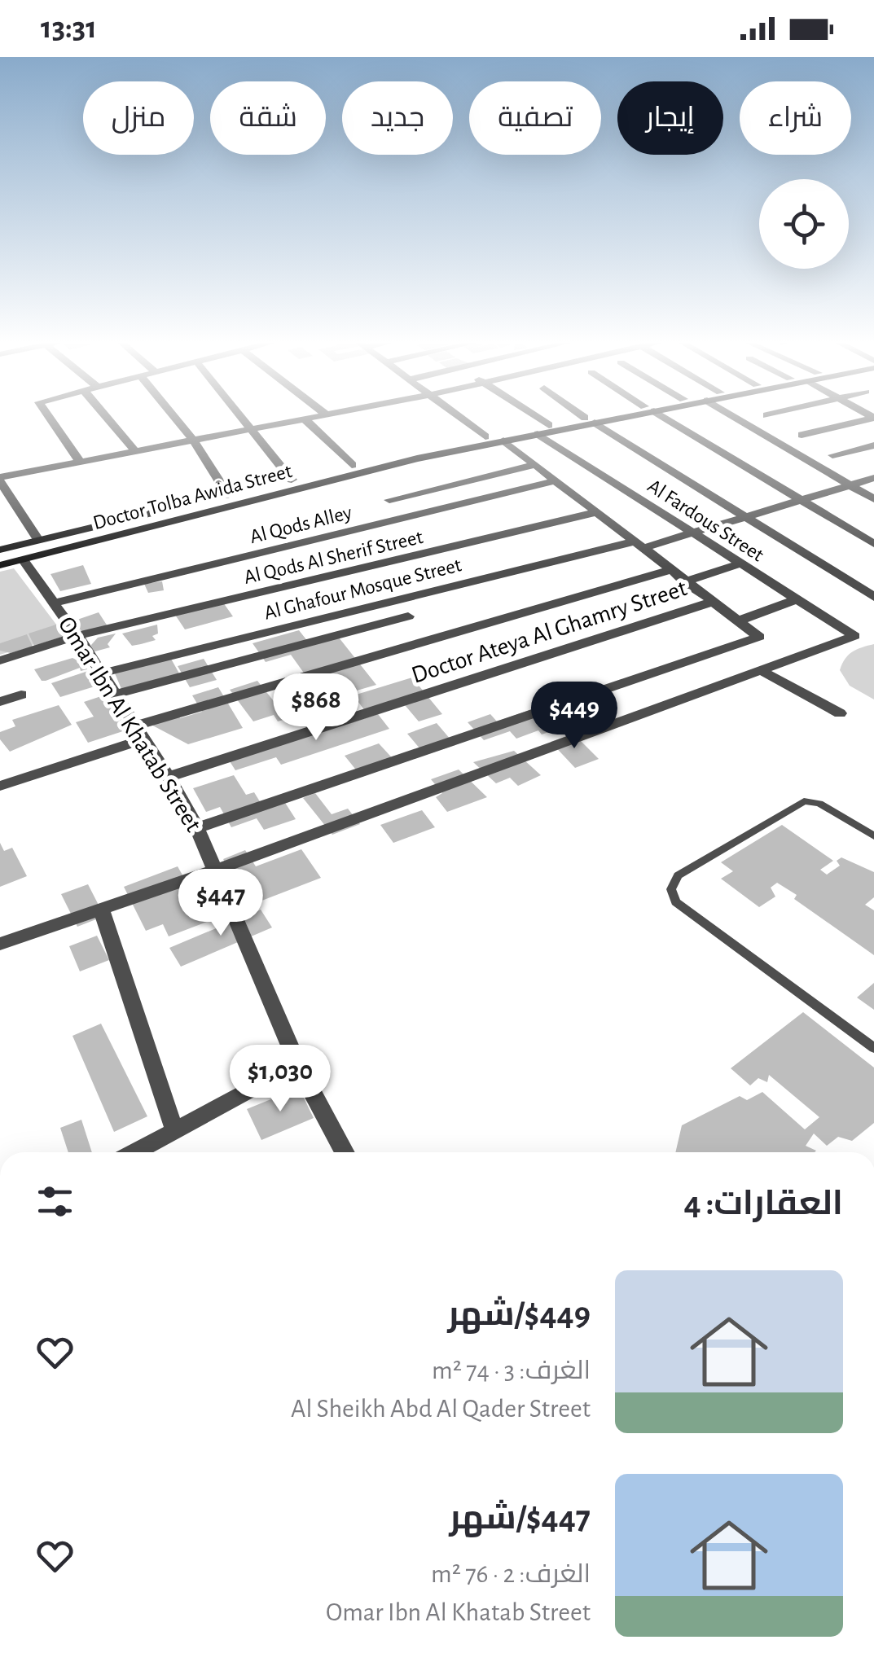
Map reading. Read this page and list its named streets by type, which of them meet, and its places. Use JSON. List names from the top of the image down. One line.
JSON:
{"streets":{"street":["Doctor Tolba Awida Street","Al Fardous Street","Al Qods Alley","Al Qods Al Sherif Street","Al Ghafour Mosque Street","Doctor Ateya Al Ghamry Street","Omar Ibn Al Khatab Street"]},"crossings":[["Doctor Tolba Awida Street","Al Fardous Street"],["Doctor Tolba Awida Street","Omar Ibn Al Khatab Street"],["Al Fardous Street","Al Ghafour Mosque Street"],["Al Qods Alley","Omar Ibn Al Khatab Street"],["Al Qods Al Sherif Street","Omar Ibn Al Khatab Street"],["Al Ghafour Mosque Street","Omar Ibn Al Khatab Street"],["Doctor Ateya Al Ghamry Street","Omar Ibn Al Khatab Street"]],"page":{"status":"13:31","chip":["شراء","إيجار","تصفية","جديد","شقة","منزل"],"price":["$868","$449","$447","$1,030"],"heading":"العقارات: 4","list":[{"name":"$449/شهر","note":"الغرف: 3 · 74 m² · Al Sheikh Abd Al Qader Street"},{"name":"$447/شهر","note":"الغرف: 2 · 76 m² · Omar Ibn Al Khatab Street"}]}}
